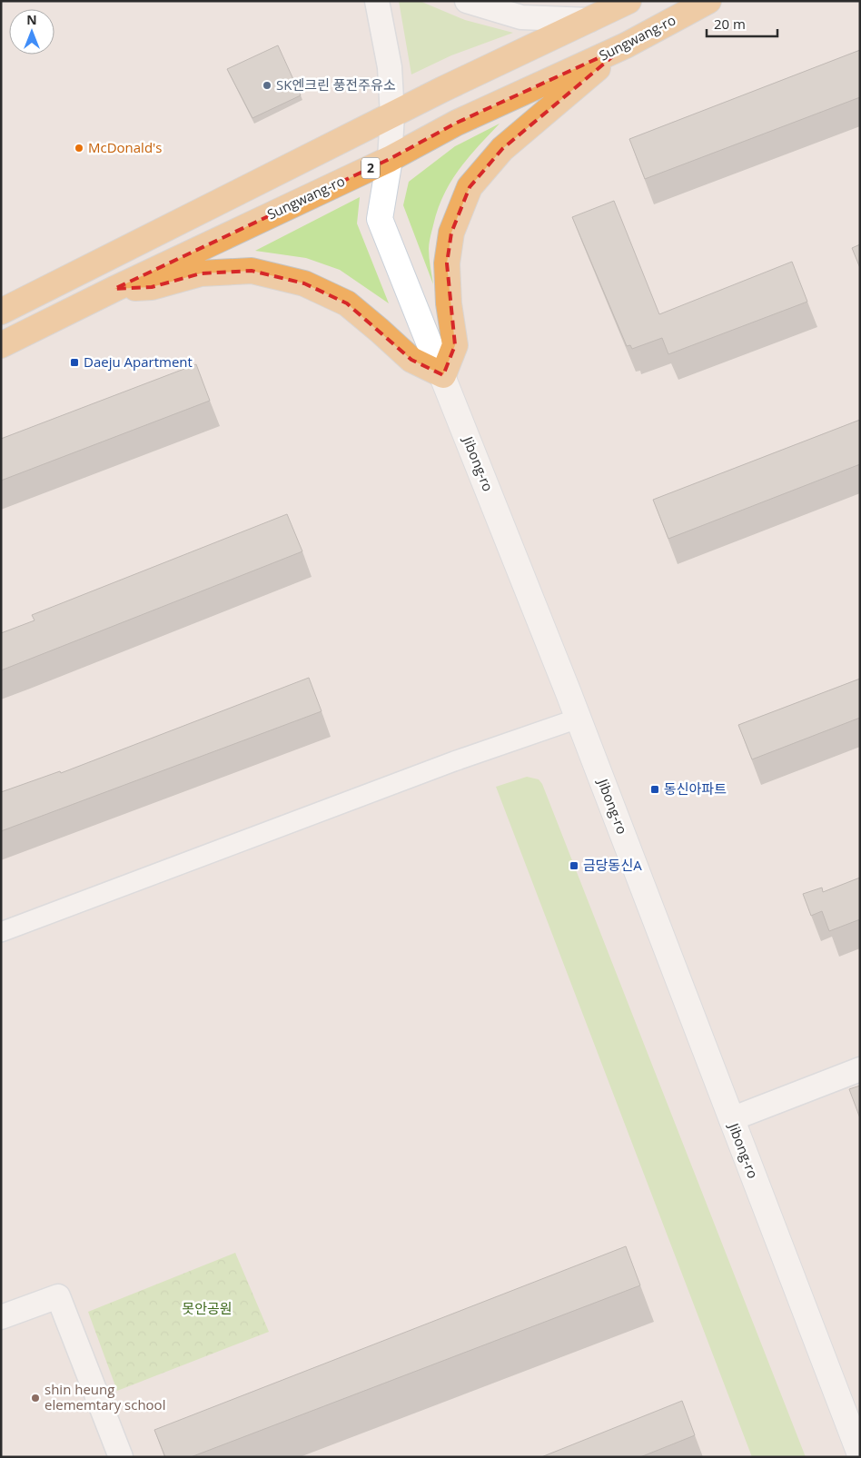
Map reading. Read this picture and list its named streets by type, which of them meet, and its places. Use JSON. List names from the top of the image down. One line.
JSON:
{"streets":{"main road":["Sungwang-ro","2","Jibong-ro"]},"crossings":[["Sungwang-ro","Jibong-ro"]],"parks":["못안공원"],"places":{"other":["SK엔크린 풍전주유소","McDonald's","shin heung elememtary school"],"transit":["Daeju Apartment","동신아파트","금당동신A"]},"scale_bar":"20 m","north":"top"}
